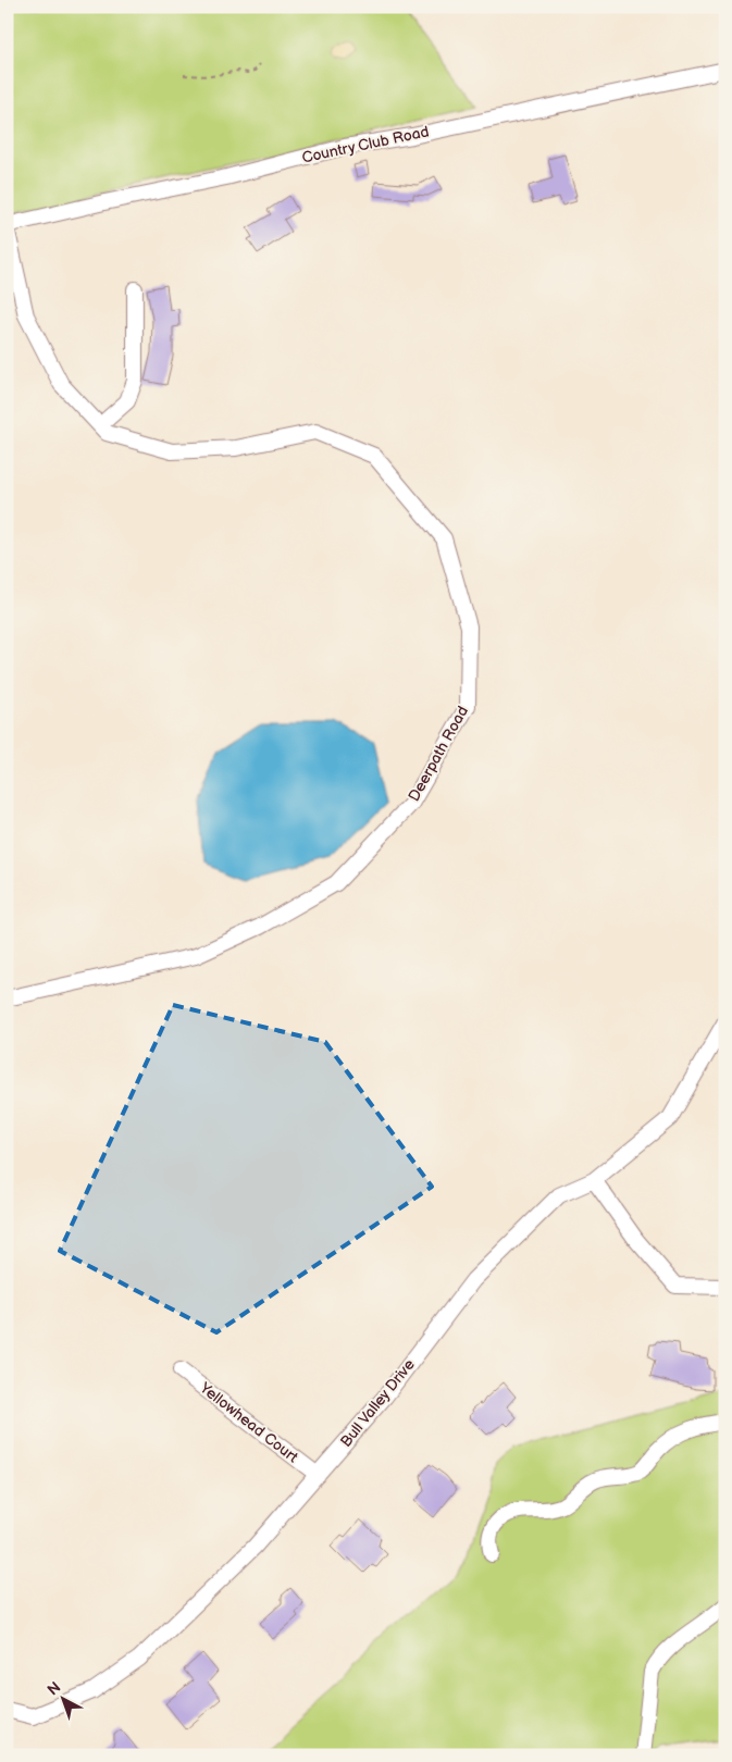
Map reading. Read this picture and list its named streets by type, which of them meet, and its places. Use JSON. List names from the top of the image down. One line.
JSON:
{"streets":{"street":["Country Club Road","Deerpath Road","Bull Valley Drive","Yellowhead Court"]},"crossings":[["Country Club Road","Deerpath Road"],["Bull Valley Drive","Yellowhead Court"]],"north":"top left"}
